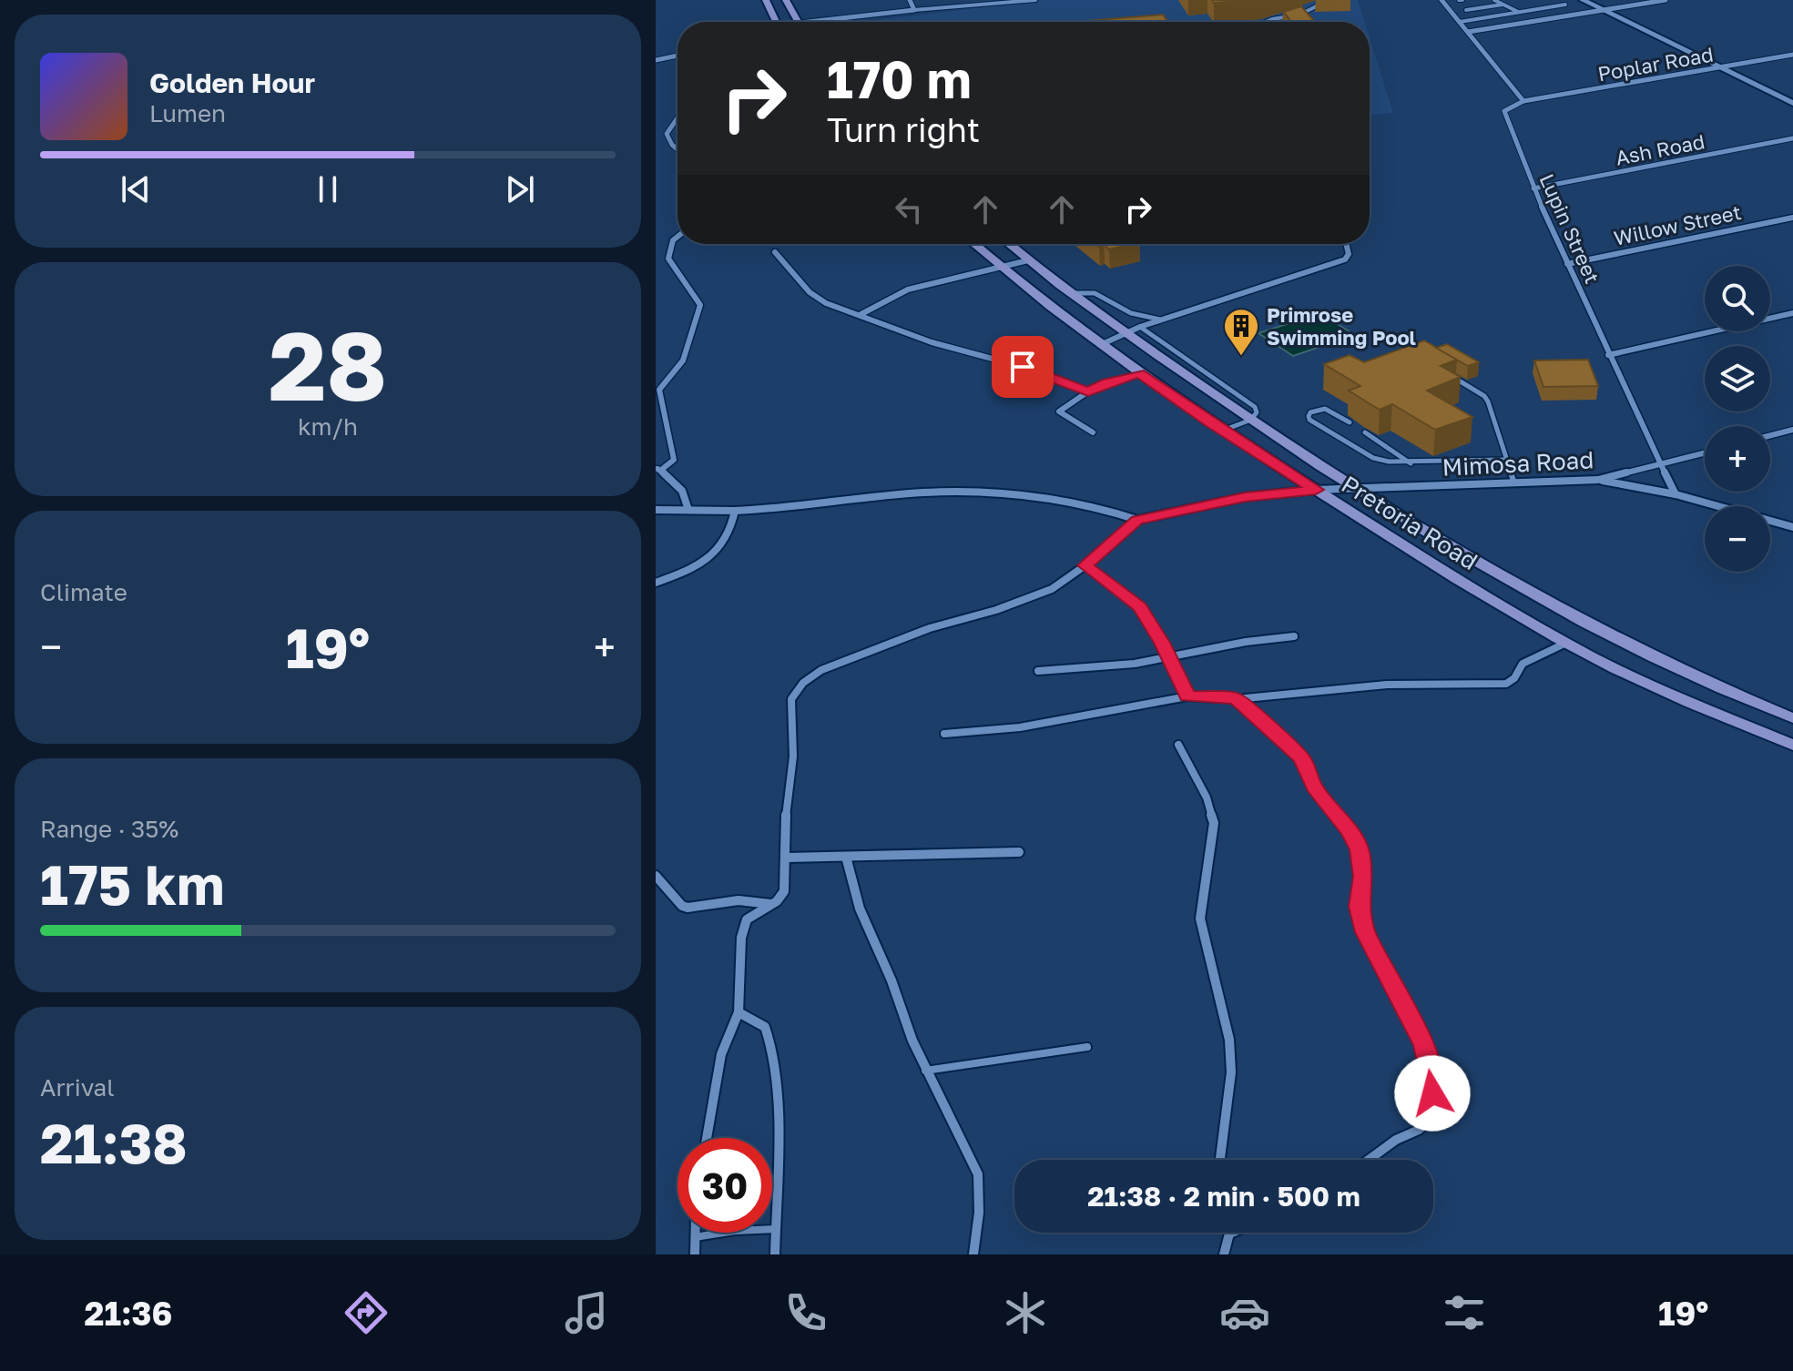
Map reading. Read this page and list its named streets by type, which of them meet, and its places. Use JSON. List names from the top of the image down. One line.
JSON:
{"streets":{"main road":["Pretoria Road"],"street":["Poplar Road","Ash Road","Willow Street","Lupin Street","Mimosa Road"]},"crossings":[["Poplar Road","Lupin Street"],["Ash Road","Lupin Street"],["Willow Street","Lupin Street"],["Lupin Street","Mimosa Road"],["Mimosa Road","Pretoria Road"]],"places":{"building":["Primrose Swimming Pool"]},"page":{"turn":["170 m","Turn right"],"song":["Golden Hour","Lumen"],"tile":[["28","km/h"],"Climate",["Range · 35%","175 km"],["Arrival","21:38"]],"map_buttons":["+","−"],"heat":["−","19°","+"],"limit":"30","trip":"21:38 · 2 min · 500 m","tabs":["21:36","19°"]}}
